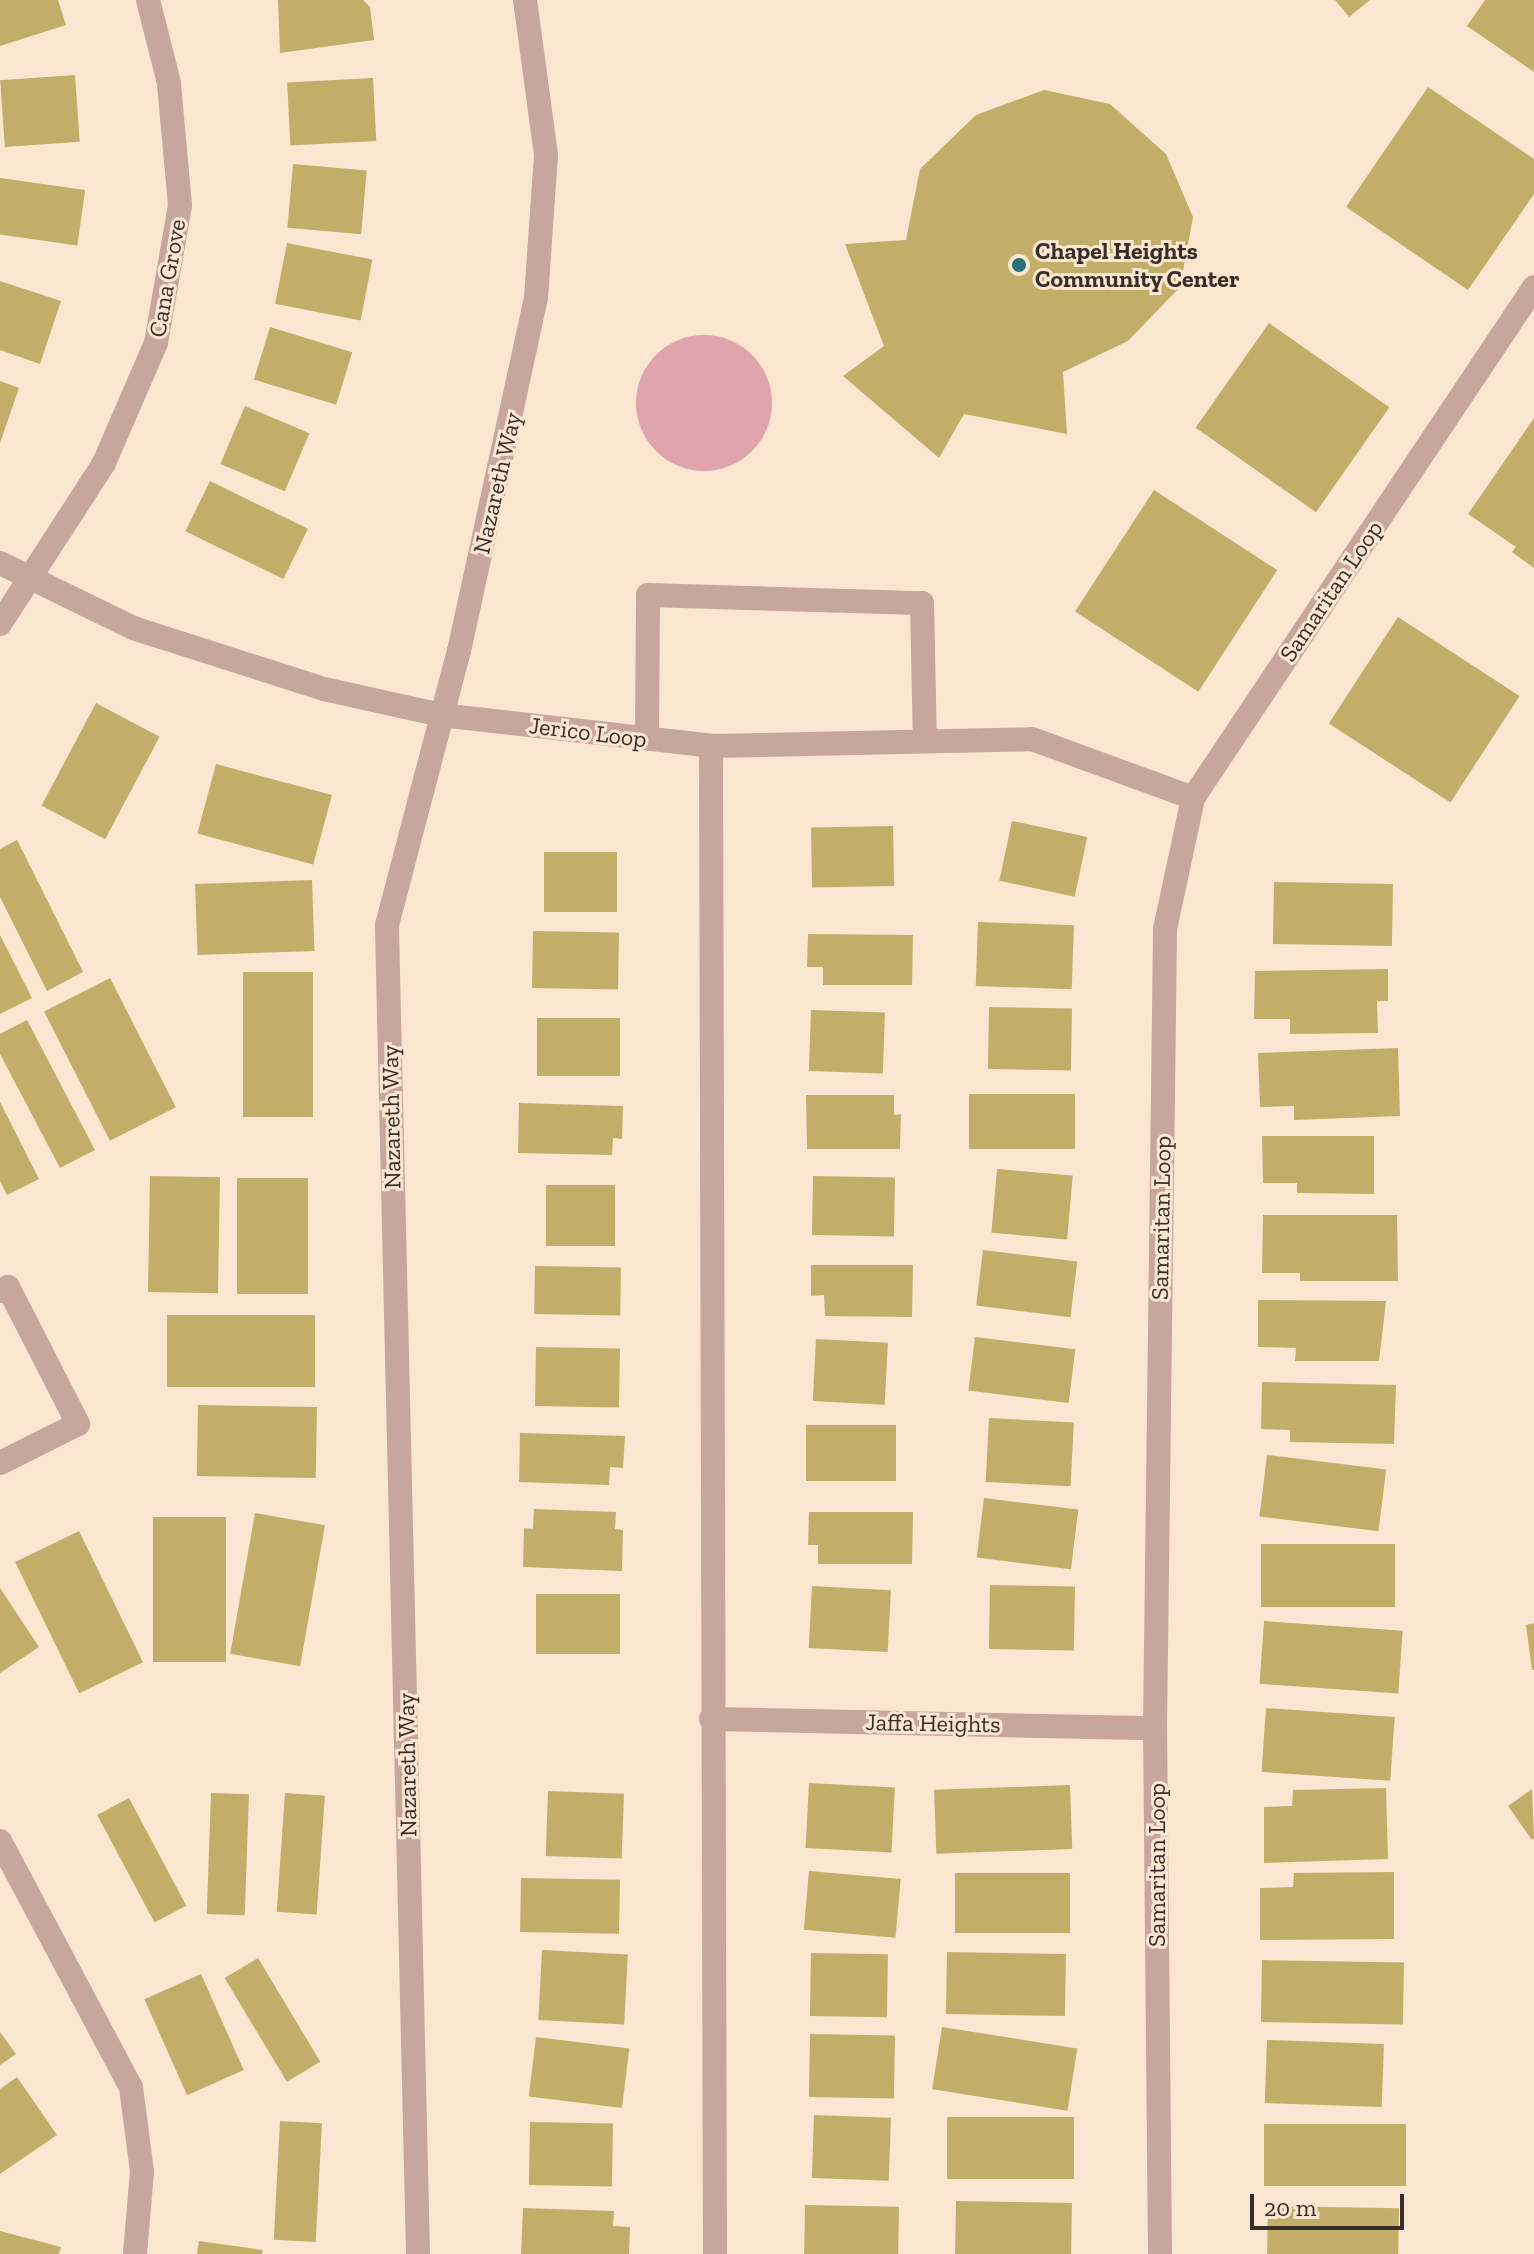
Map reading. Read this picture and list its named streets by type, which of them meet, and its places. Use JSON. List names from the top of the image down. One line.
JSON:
{"streets":{"street":["Cana Grove","Nazareth Way","Samaritan Loop","Jerico Loop","Jaffa Heights"]},"crossings":[["Cana Grove","Jerico Loop"],["Nazareth Way","Jerico Loop"],["Samaritan Loop","Jerico Loop"],["Samaritan Loop","Jaffa Heights"]],"places":["Chapel Heights Community Center"],"scale_bar":"20 m"}
